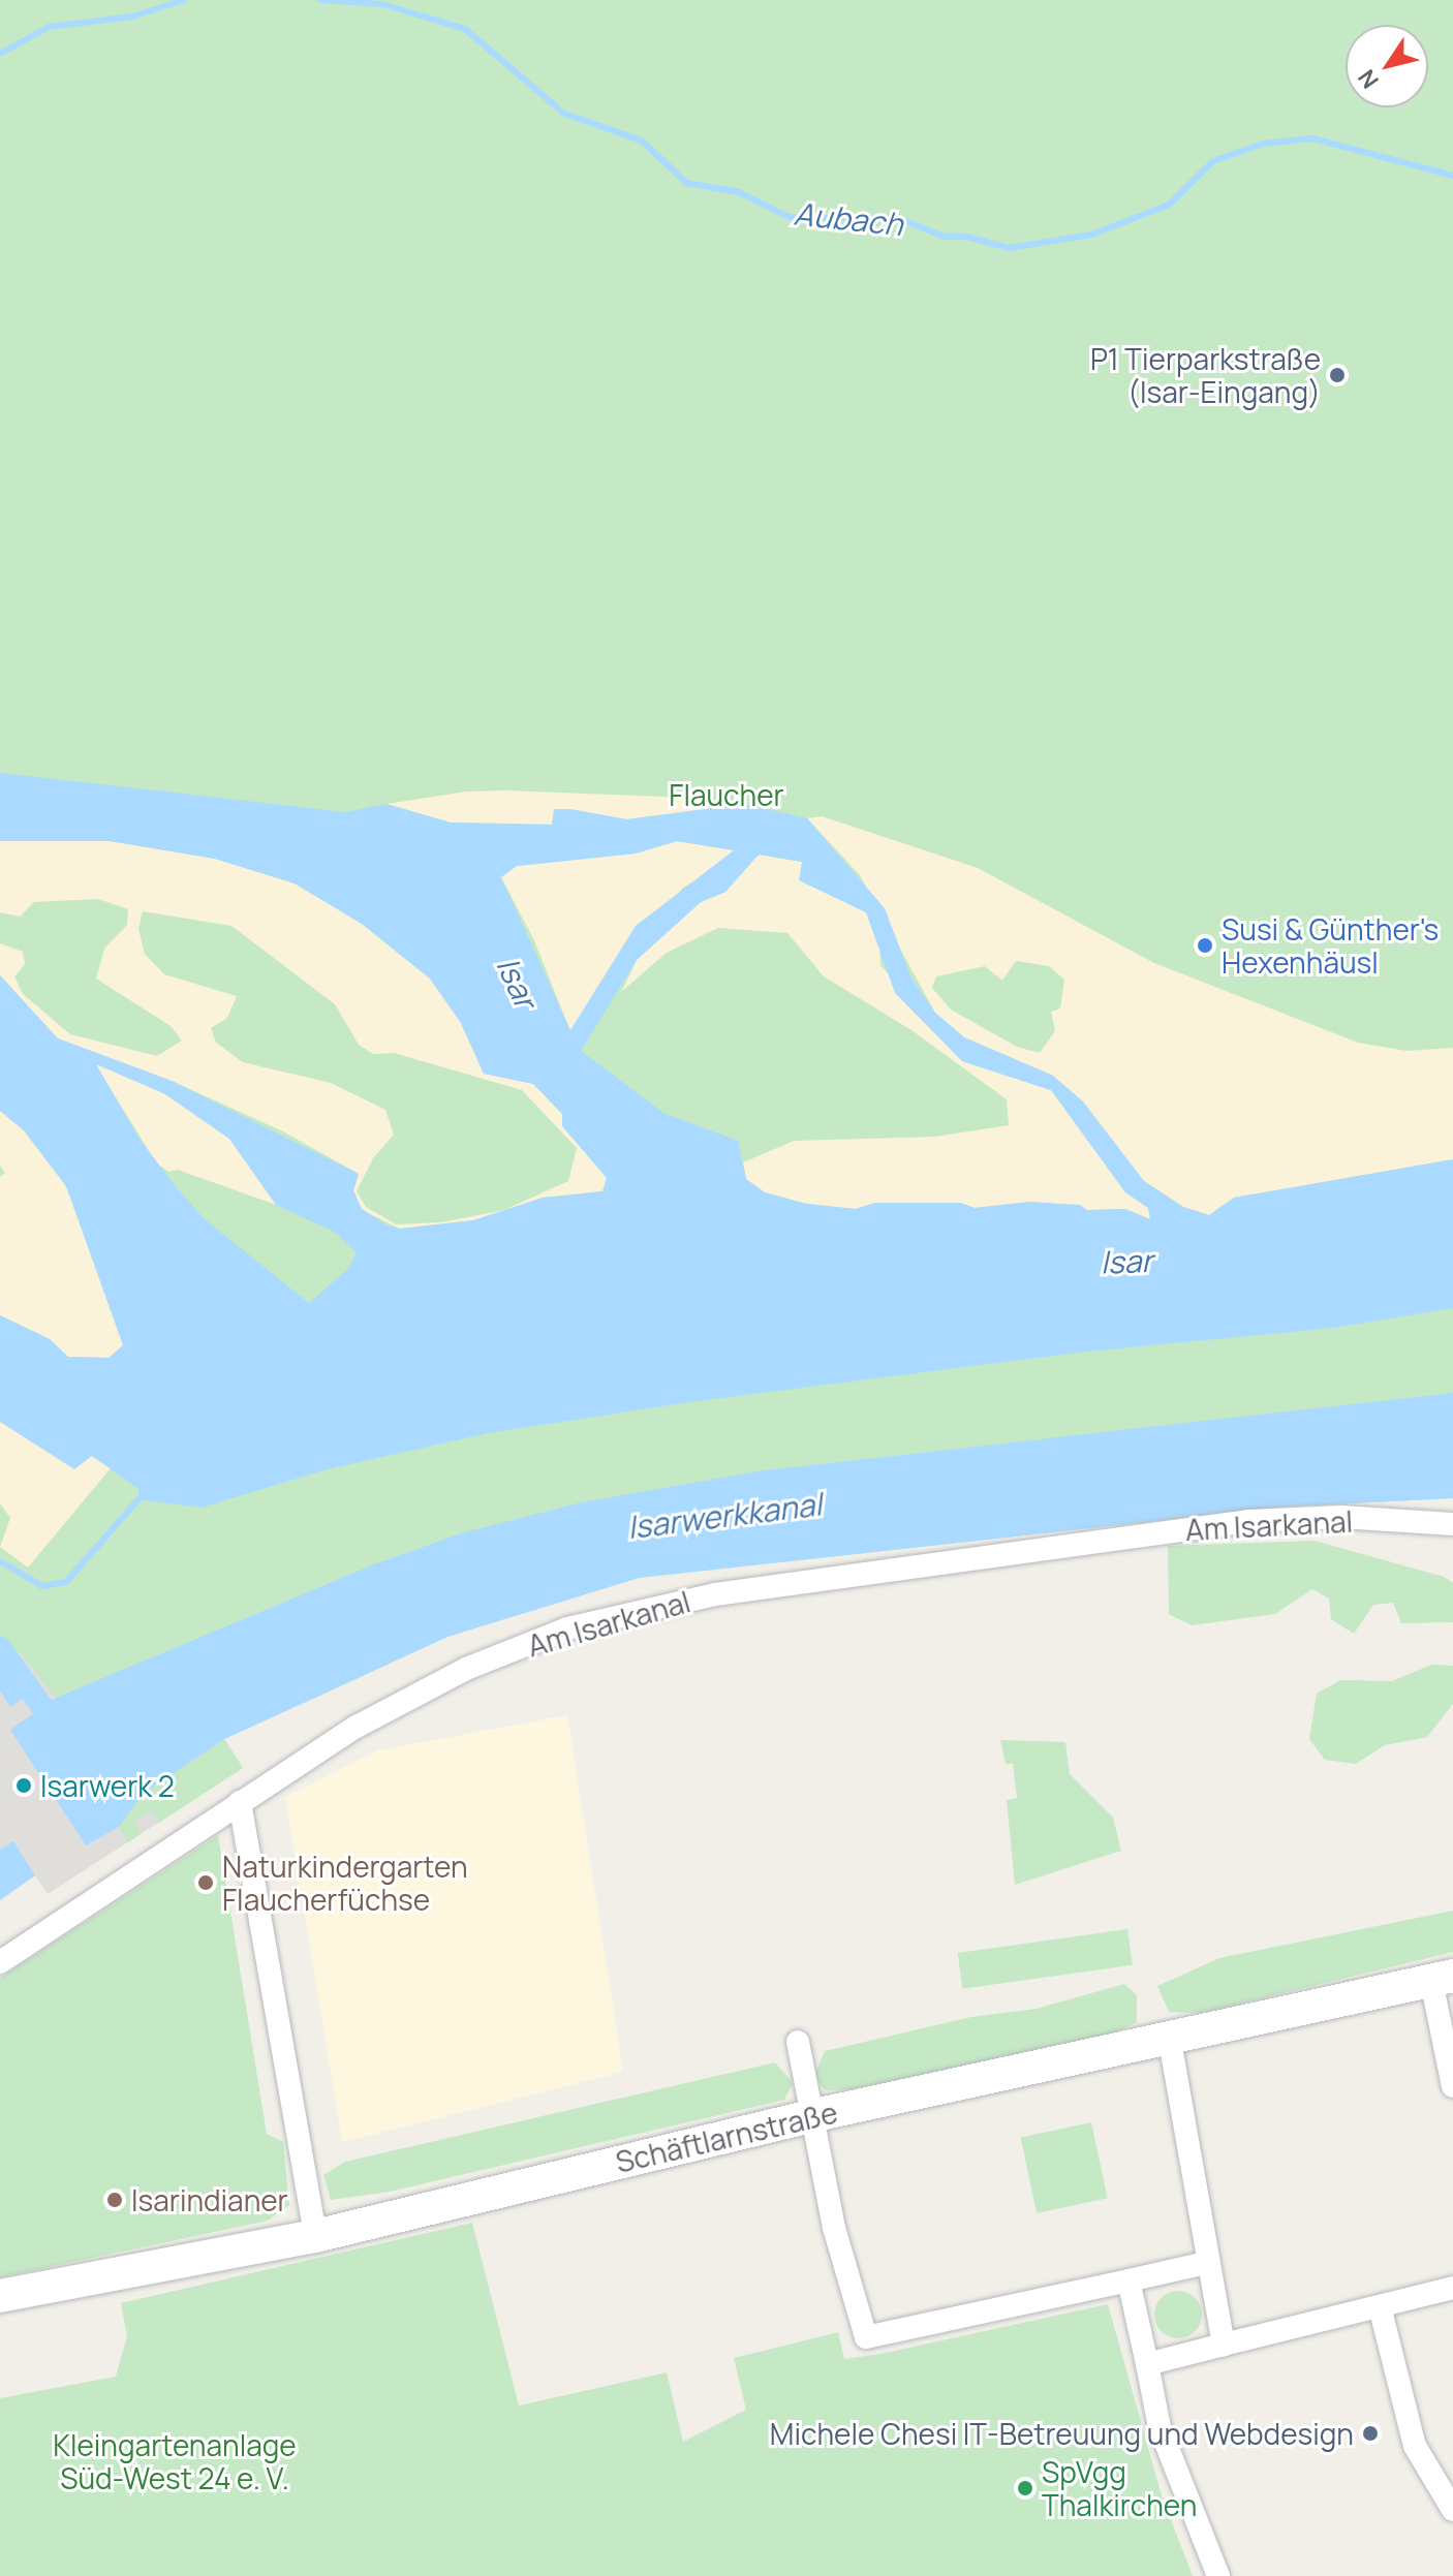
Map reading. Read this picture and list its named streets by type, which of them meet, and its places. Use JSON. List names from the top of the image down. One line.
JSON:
{"streets":{"street":["Am Isarkanal","Schäftlarnstraße"]},"water":["Aubach","Isar","Isarwerkkanal"],"parks":["Flaucher","Kleingartenanlage Süd-West 24 e. V."],"places":["P1 Tierparkstraße (Isar-Eingang)","Susi & Günther's Hexenhäusl","Isarwerk 2","Naturkindergarten Flaucherfüchse","Isarindianer","Michele Chesi IT-Betreuung und Webdesign","SpVgg Thalkirchen"],"north":"bottom left"}
